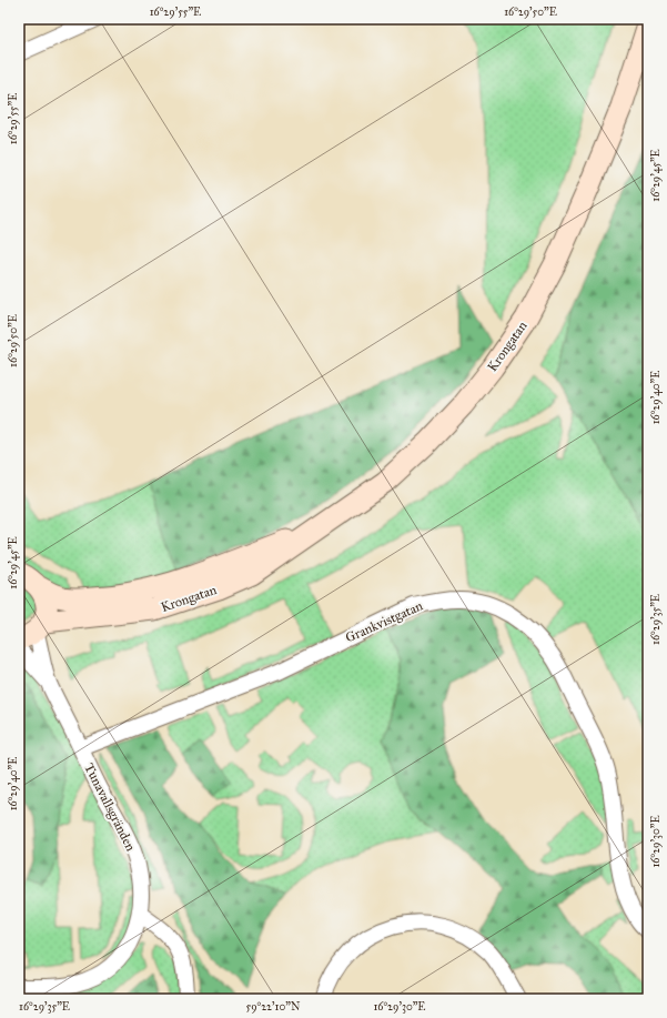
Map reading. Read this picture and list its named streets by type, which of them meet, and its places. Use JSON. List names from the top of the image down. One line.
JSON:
{"streets":{"street":["Krongatan","Grankvistgatan","Tunavallsgränden"]},"crossings":[["Krongatan","Tunavallsgränden"],["Grankvistgatan","Tunavallsgränden"]],"coordinates":["16°29'55\"E","16°29'50\"E","16°29'45\"E","16°29'40\"E","16°29'35\"E","16°29'30\"E","59°22'10\"N"]}
